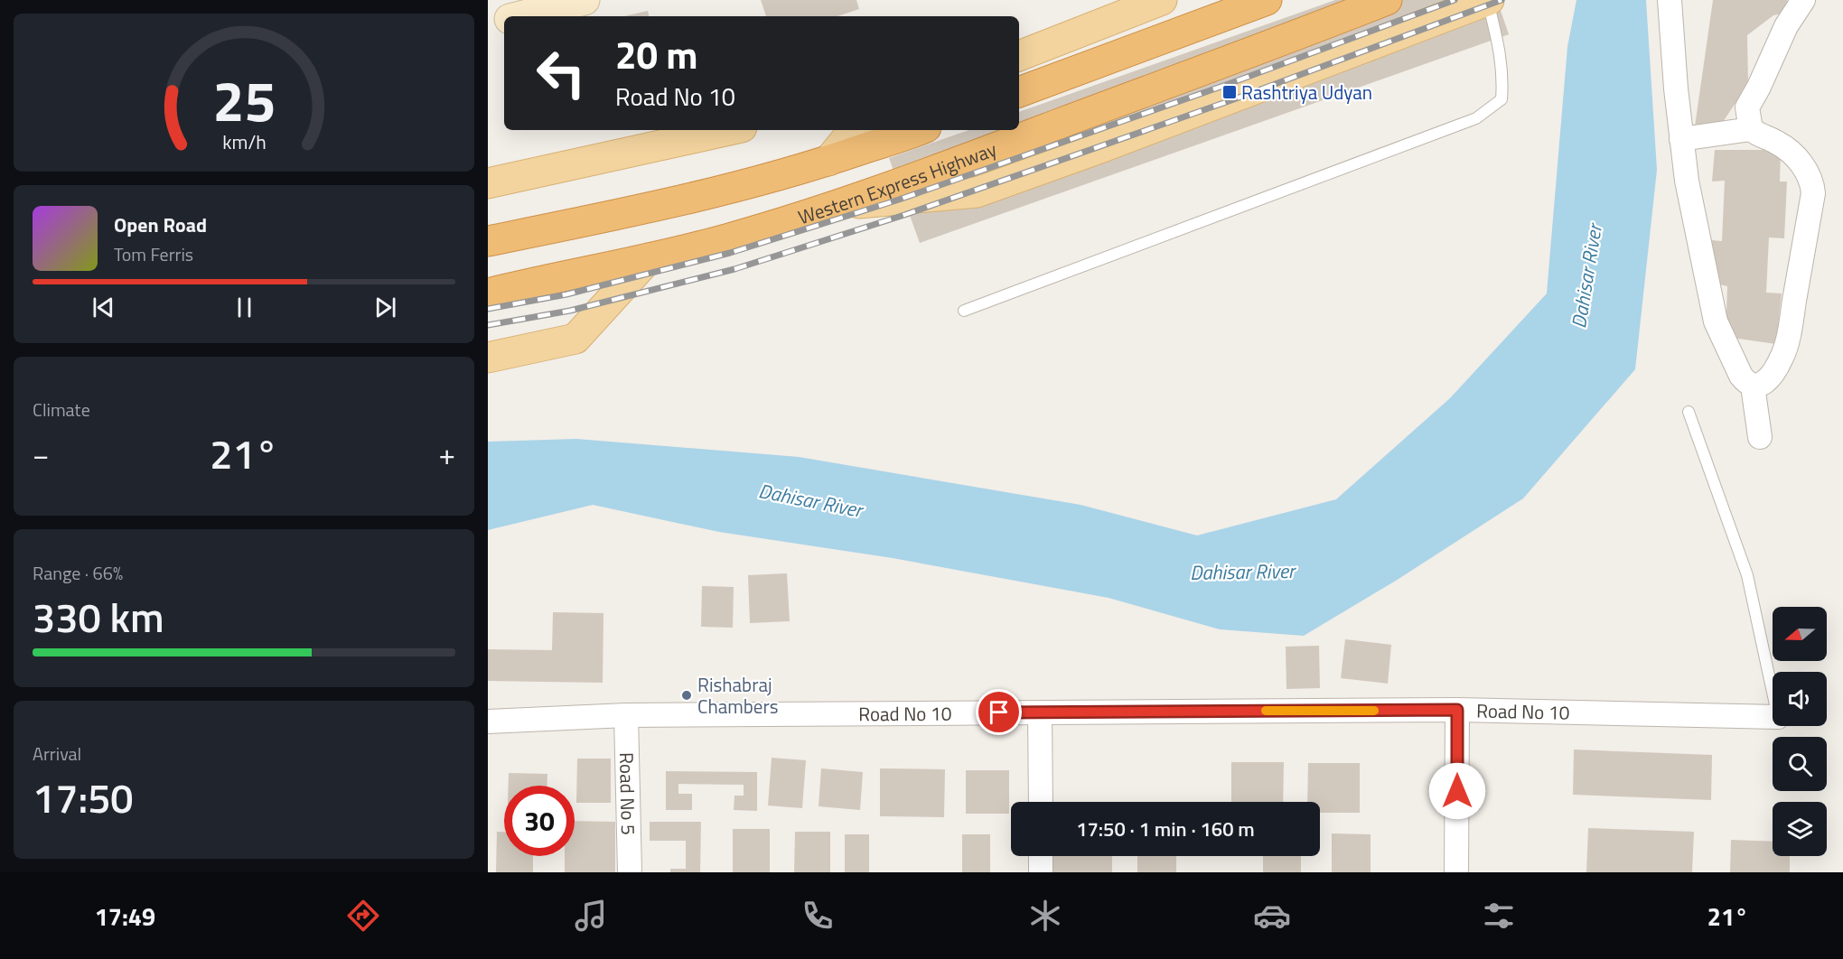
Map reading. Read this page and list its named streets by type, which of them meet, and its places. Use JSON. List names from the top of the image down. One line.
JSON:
{"streets":{"highway":["Western Express Highway"],"street":["Road No 10","Road No 5"]},"crossings":[["Road No 10","Road No 5"]],"water":["Dahisar River"],"places":{"transit":["Rashtriya Udyan"],"other":["Rishabraj Chambers"]},"north":"left","page":{"turn":["20 m","Road No 10"],"song":["Open Road","Tom Ferris"],"tile":["Climate",["Range · 66%","330 km"],["Arrival","17:50"]],"heat":["−","21°","+"],"limit":"30","trip":"17:50 · 1 min · 160 m","tabs":["17:49","21°"],"gauge":["25","km/h"]}}
